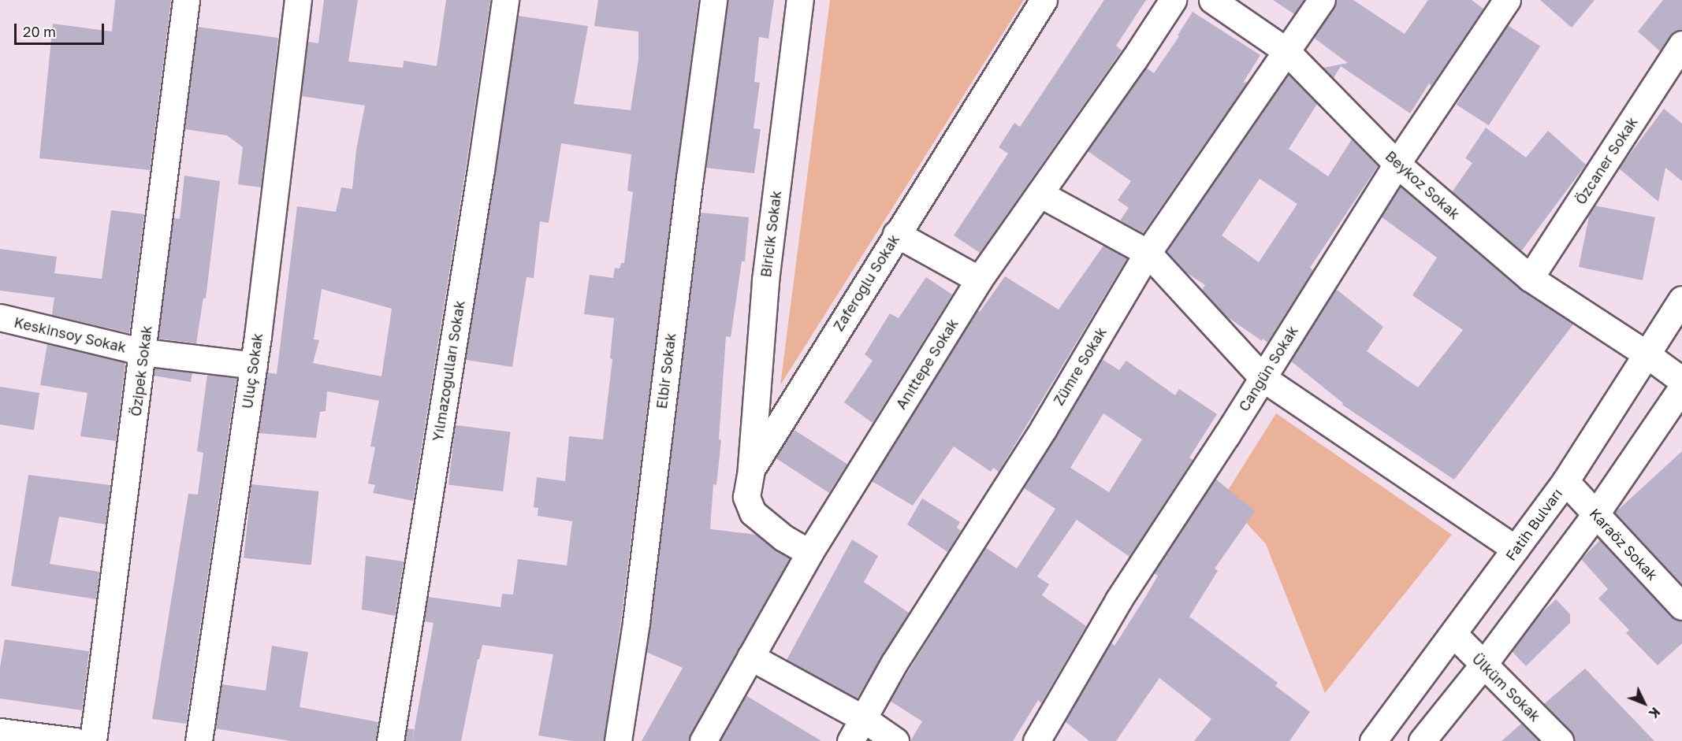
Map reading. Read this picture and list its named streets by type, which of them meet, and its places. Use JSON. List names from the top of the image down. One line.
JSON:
{"streets":{"street":["Özcaner Sokak","Beykoz Sokak","Biricik Sokak","Zaferoğlu Sokak","Keskinsoy Sokak","Anıttepe Sokak","Zümre Sokak","Cangün Sokak","Özipek Sokak","Uluç Sokak","Yılmazoğulları Sokak","Elbir Sokak","Fatih Bulvarı","Karaöz Sokak","Ülküm Sokak"]},"crossings":[["Özcaner Sokak","Beykoz Sokak"],["Beykoz Sokak","Zümre Sokak"],["Beykoz Sokak","Cangün Sokak"],["Beykoz Sokak","Fatih Bulvarı"],["Biricik Sokak","Zaferoğlu Sokak"],["Zaferoğlu Sokak","Anıttepe Sokak"],["Keskinsoy Sokak","Özipek Sokak"],["Keskinsoy Sokak","Uluç Sokak"],["Fatih Bulvarı","Karaöz Sokak"],["Fatih Bulvarı","Ülküm Sokak"]],"scale_bar":"20 m","north":"bottom right"}
